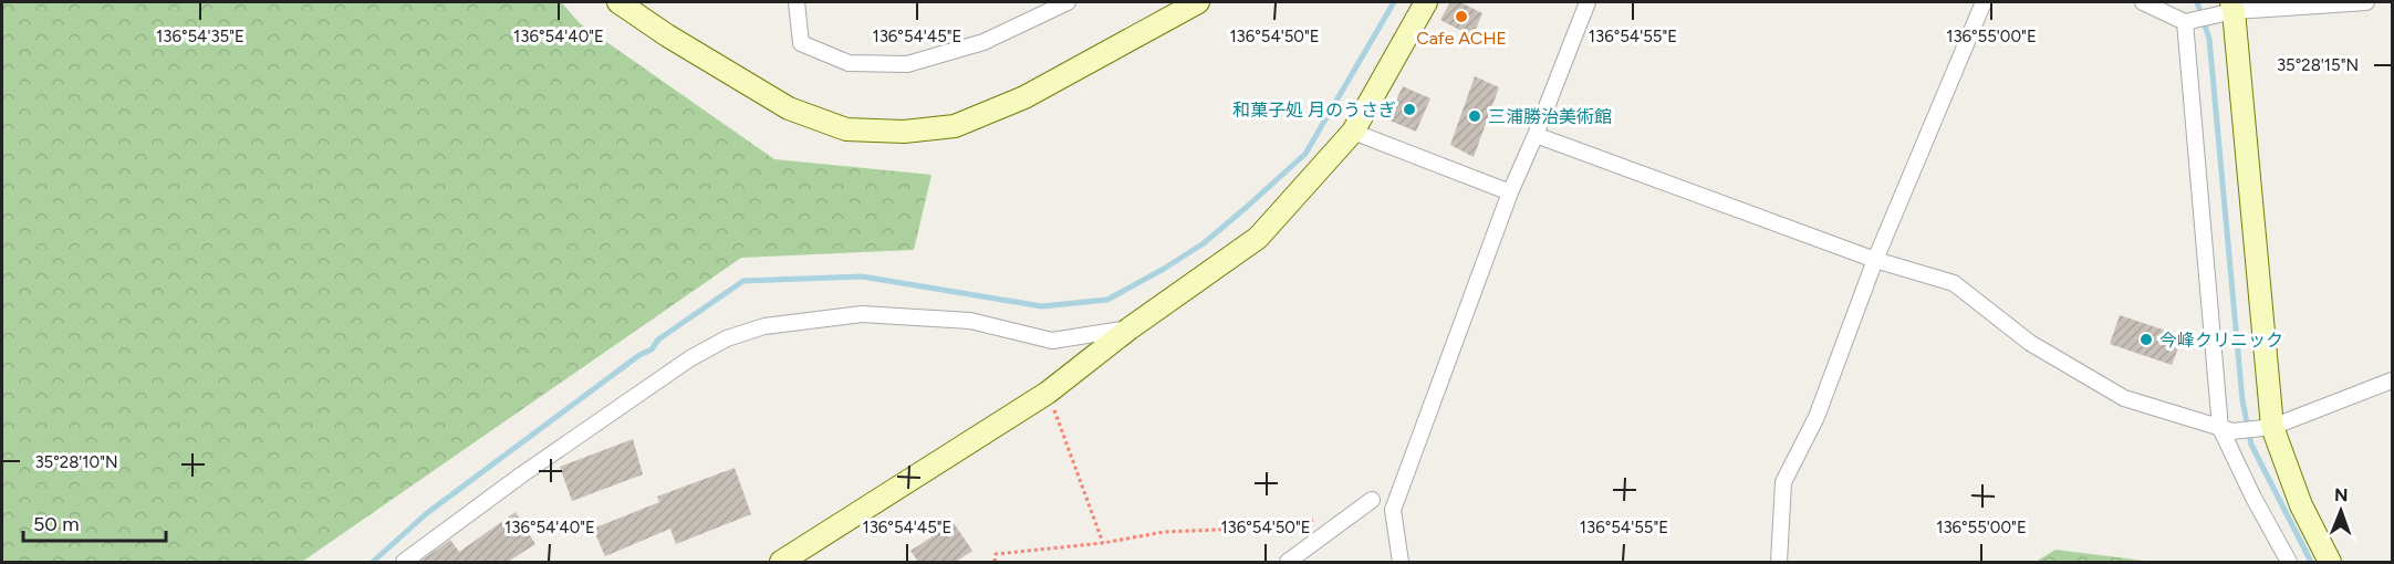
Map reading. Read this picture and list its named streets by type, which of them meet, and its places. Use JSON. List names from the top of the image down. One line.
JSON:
{"places":["Cafe ACHE","和菓子処 月のうさぎ","三浦勝治美術館","今峰クリニック"],"scale_bar":"50 m","north":"top","coordinates":["136°54'35\"E","136°54'40\"E","136°54'45\"E","136°54'50\"E","136°54'55\"E","136°55'00\"E","35°28'15\"N","35°28'10\"N"]}
